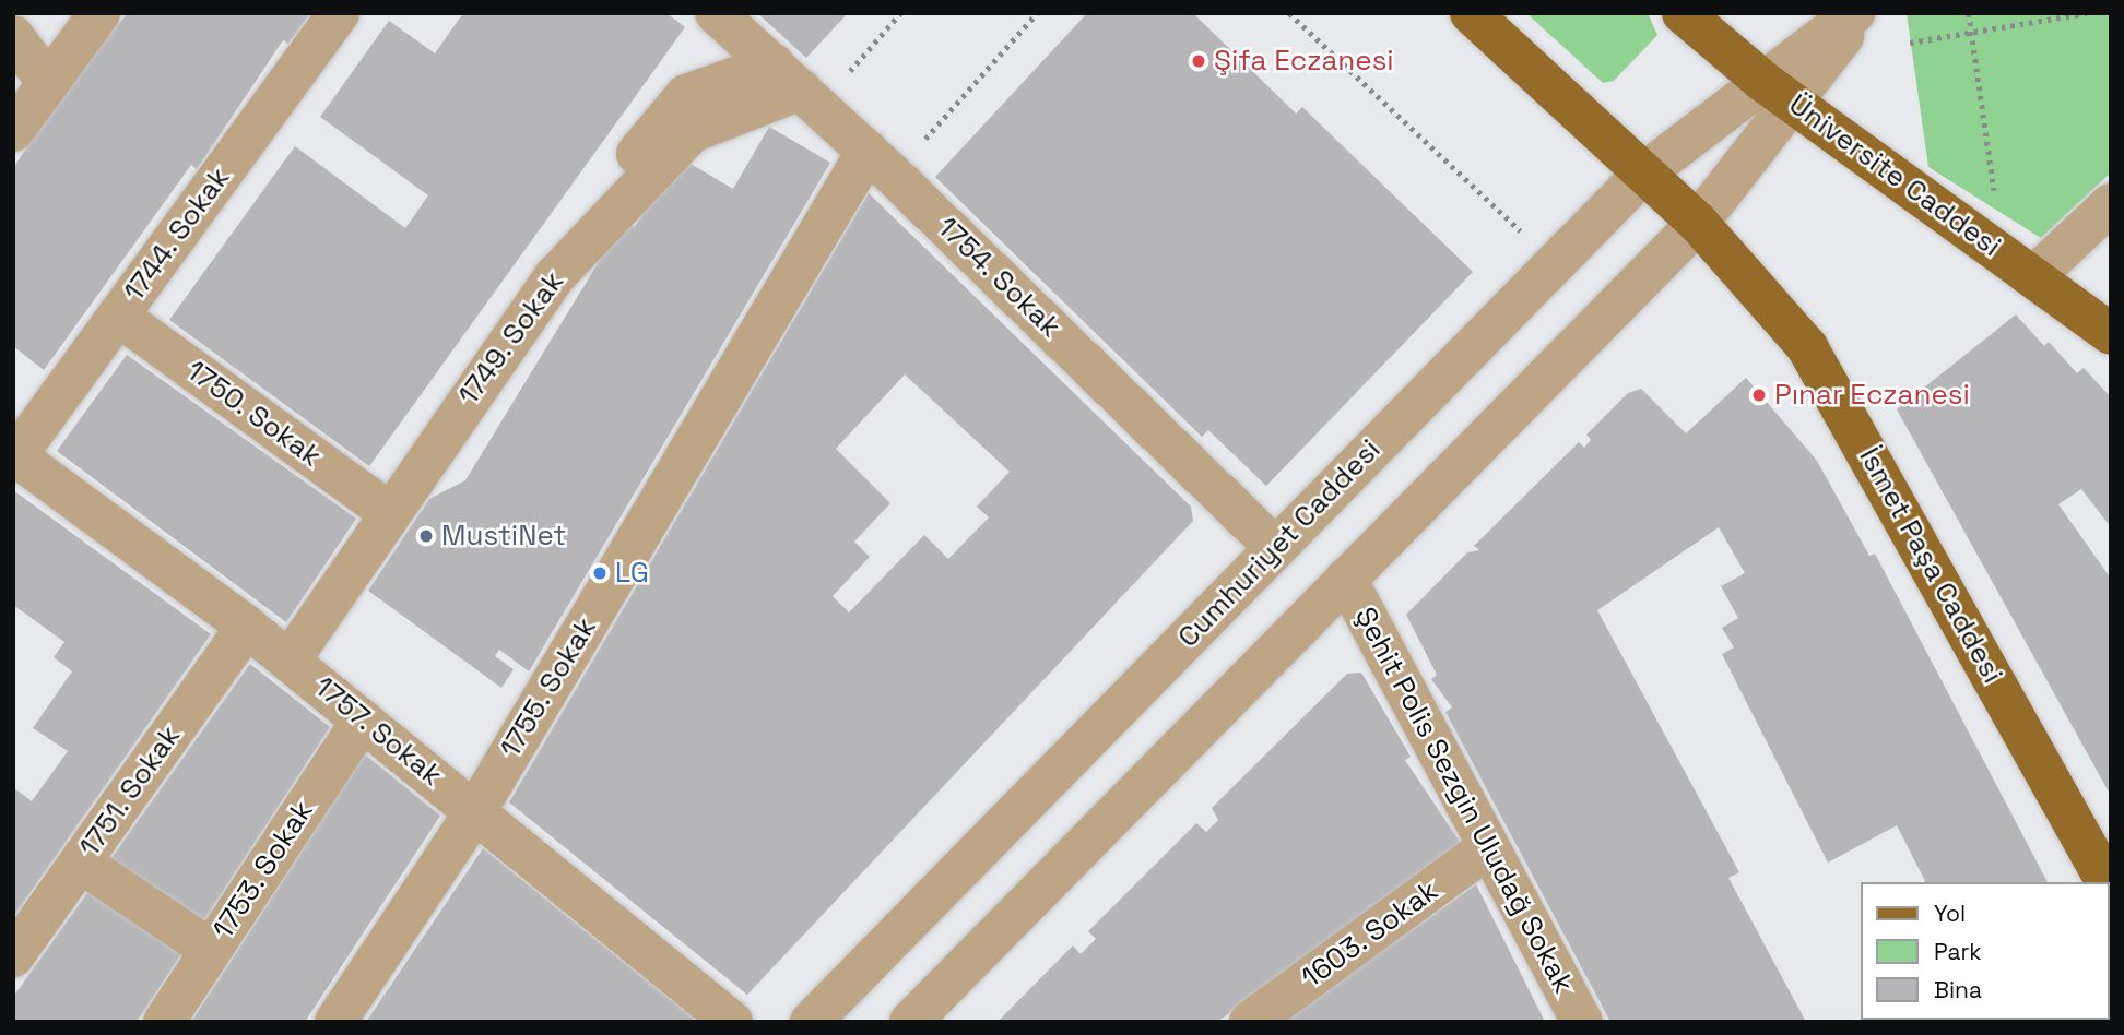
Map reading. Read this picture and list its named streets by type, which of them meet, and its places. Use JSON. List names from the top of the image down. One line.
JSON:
{"streets":{"main road":["Üniversite Caddesi","İsmet Paşa Caddesi"],"street":["1744. Sokak","1754. Sokak","1749. Sokak","1750. Sokak","Cumhuriyet Caddesi","1755. Sokak","1757. Sokak","1751. Sokak","Şehit Polis Sezgin Uludağ Sokak","1753. Sokak","1603. Sokak"]},"crossings":[["Üniversite Caddesi","Cumhuriyet Caddesi"],["1744. Sokak","1750. Sokak"],["1744. Sokak","1757. Sokak"],["1754. Sokak","1749. Sokak"],["1754. Sokak","Cumhuriyet Caddesi"],["1754. Sokak","1755. Sokak"],["1749. Sokak","1750. Sokak"],["1749. Sokak","1757. Sokak"],["1755. Sokak","1757. Sokak"],["1757. Sokak","1751. Sokak"],["1757. Sokak","1753. Sokak"],["Şehit Polis Sezgin Uludağ Sokak","1603. Sokak"]],"places":["Şifa Eczanesi","Pınar Eczanesi","MustiNet","LG"],"legend":["Yol","Park","Bina"]}
